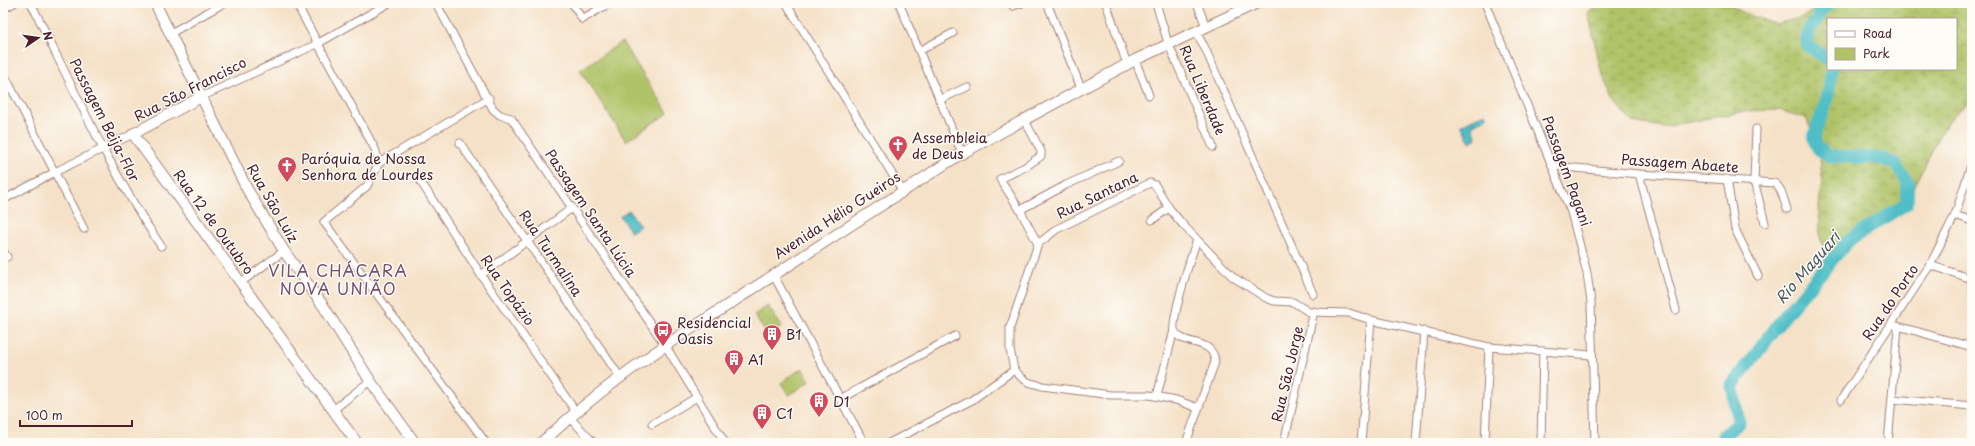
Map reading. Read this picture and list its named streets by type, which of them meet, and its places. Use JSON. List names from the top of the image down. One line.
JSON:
{"streets":{"main road":["Rua São Francisco","Rua São Luíz","Avenida Hélio Gueiros","Rua 12 de Outubro"],"street":["Rua Liberdade","Passagem Beija-Flor","Passagem Abaete","Passagem Pagani","Rua Santana","Passagem Santa Lúcia","Rua Turmalina","Rua Topázio","Rua do Porto","Rua São Jorge"]},"crossings":[["Rua São Francisco","Passagem Beija-Flor"],["Rua São Francisco","Rua São Luíz"],["Rua São Francisco","Rua 12 de Outubro"],["Rua Liberdade","Avenida Hélio Gueiros"],["Passagem Abaete","Passagem Pagani"],["Passagem Santa Lúcia","Avenida Hélio Gueiros"],["Avenida Hélio Gueiros","Rua Turmalina"],["Avenida Hélio Gueiros","Rua Topázio"]],"districts":["VILA CHÁCARA NOVA UNIÃO"],"water":["Rio Maguari"],"places":{"church":["Assembleia de Deus","Paróquia de Nossa Senhora de Lourdes"],"bus stop":["Residencial Oasis"],"building":["B1","A1","D1","C1"]},"legend":["Road","Park"],"scale_bar":"100 m","north":"right"}
